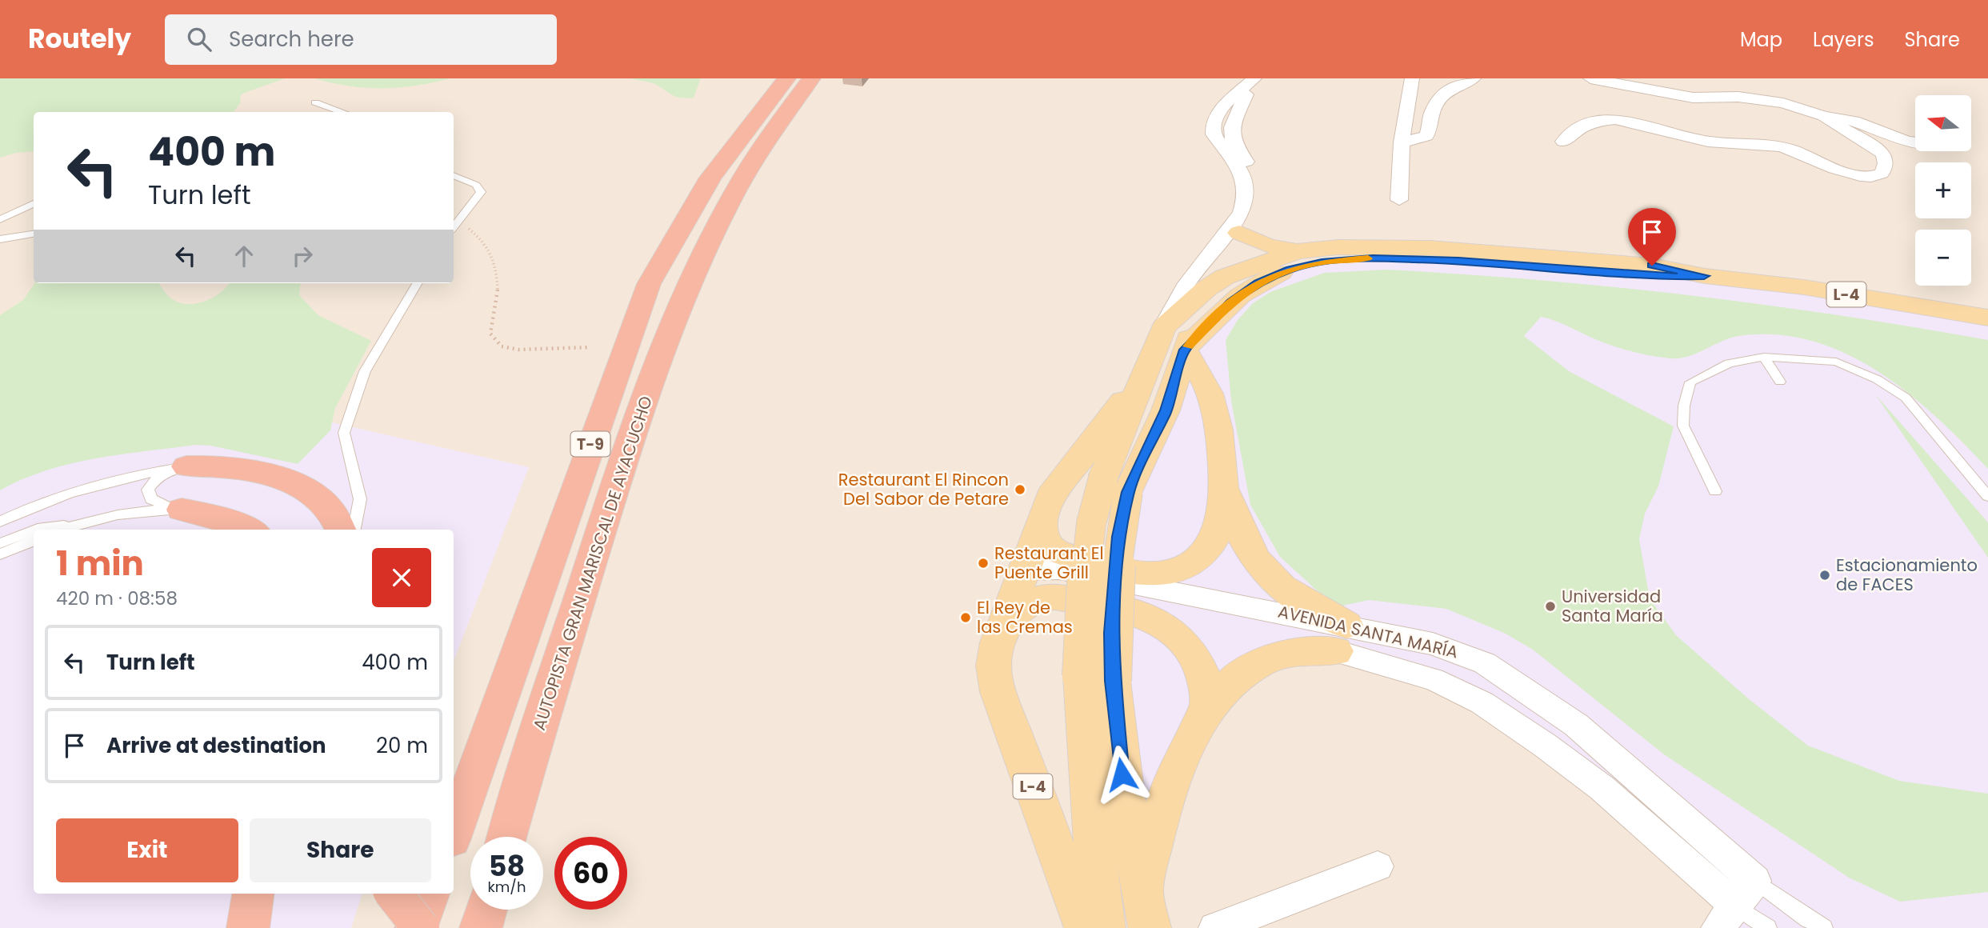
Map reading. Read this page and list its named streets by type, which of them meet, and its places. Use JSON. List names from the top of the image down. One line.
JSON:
{"streets":{"highway":["T-9","AUTOPISTA GRAN MARISCAL DE AYACUCHO"],"main road":["L-4"],"street":["AVENIDA SANTA MARÍA"]},"crossings":[["L-4","AVENIDA SANTA MARÍA"]],"places":["Restaurant El Rincon Del Sabor de Petare","Restaurant El Puente Grill","Estacionamiento de FACES","Universidad Santa María","El Rey de las Cremas"],"north":"left","page":{"header":"Routely","search":"Search here","nav":["Map","Layers","Share"],"map_buttons":["+","−"],"turn":["400 m","Turn left"],"heading":["1 min","420 m · 08:58"],"list":[{"name":"Turn left","value":"400 m"},{"name":"Arrive at destination","value":"20 m"}],"buttons":["Exit","Share"],"speed":"58 km/h","limit":"60"}}
